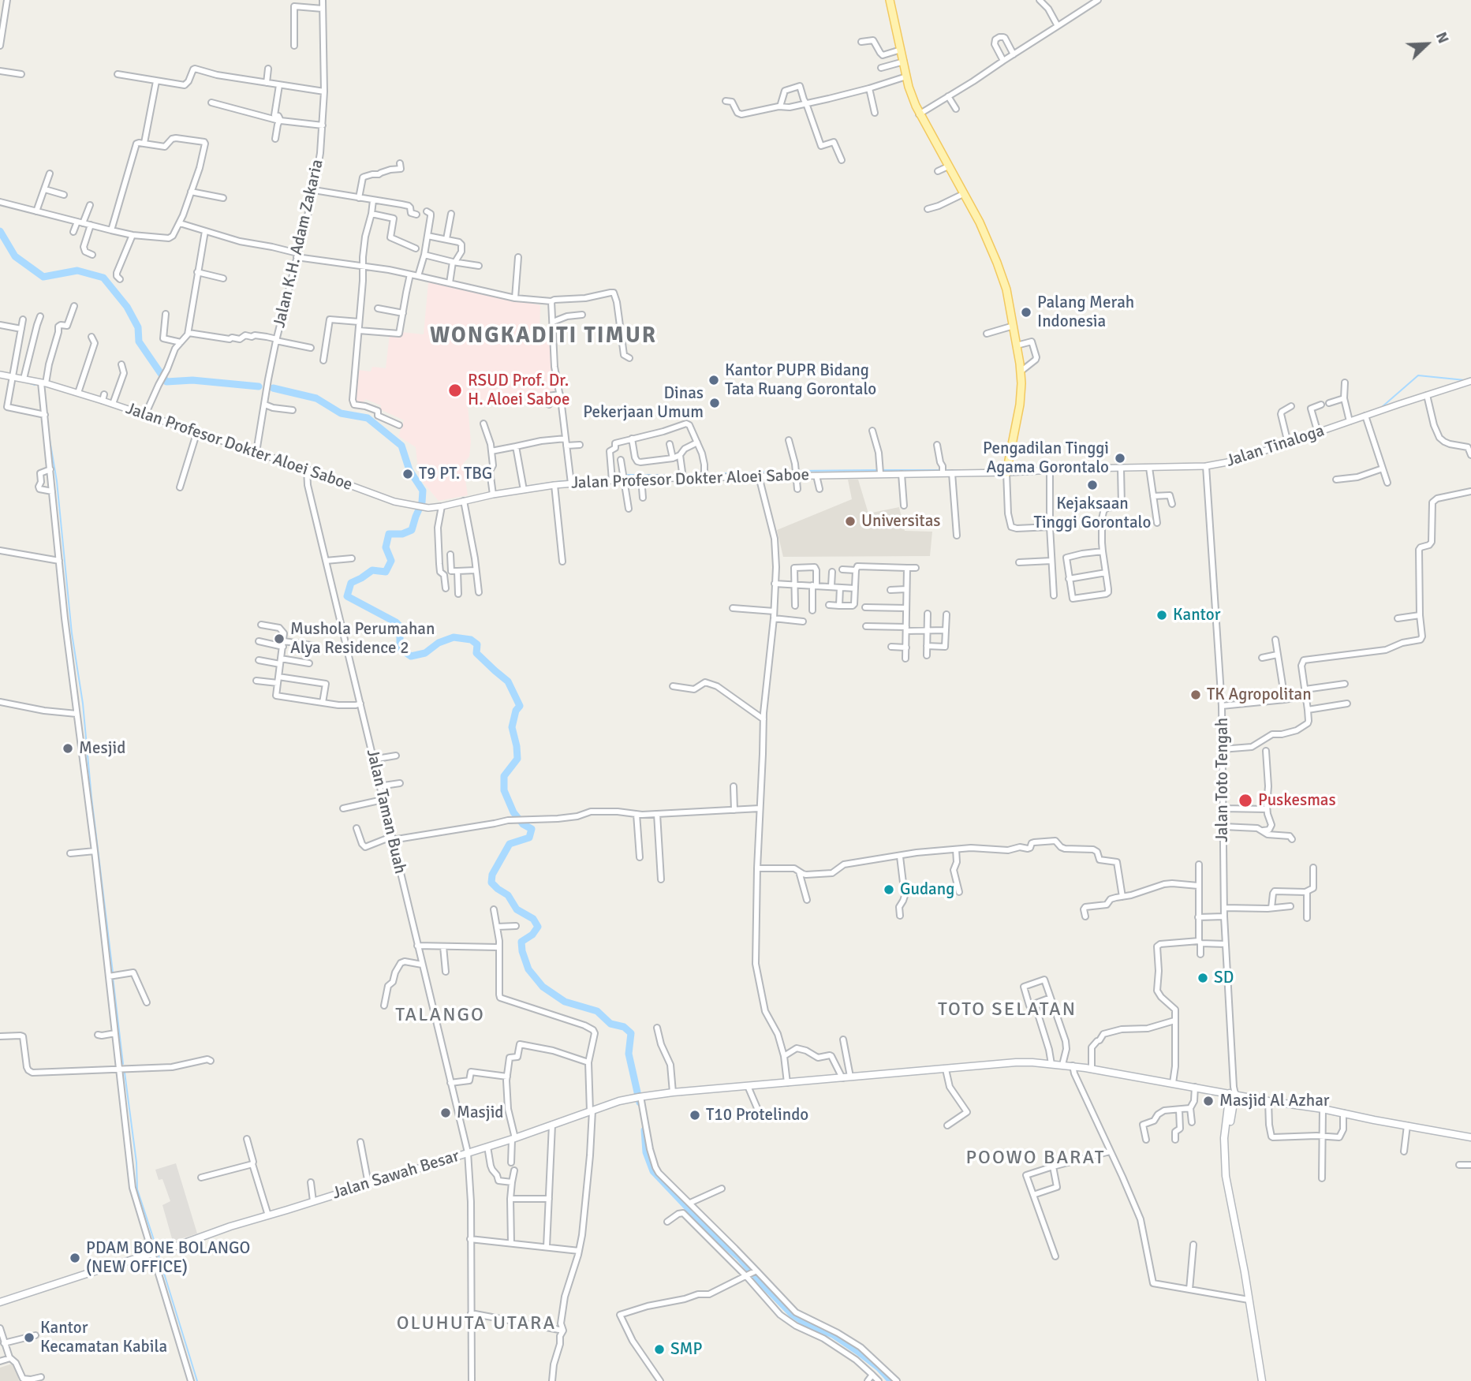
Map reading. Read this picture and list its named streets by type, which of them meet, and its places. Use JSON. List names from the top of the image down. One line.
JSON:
{"streets":{"main road":["Jalan Sawah Besar"],"street":["Jalan K.H. Adam Zakaria","Jalan Tinaloga","Jalan Profesor Dokter Aloei Saboe","Jalan Toto Tengah","Jalan Taman Buah"]},"crossings":[["Jalan K.H. Adam Zakaria","Jalan Profesor Dokter Aloei Saboe"],["Jalan Tinaloga","Jalan Profesor Dokter Aloei Saboe"],["Jalan Tinaloga","Jalan Toto Tengah"],["Jalan Profesor Dokter Aloei Saboe","Jalan Taman Buah"],["Jalan Toto Tengah","Jalan Sawah Besar"],["Jalan Taman Buah","Jalan Sawah Besar"]],"districts":["WONGKADITI TIMUR","TOTO SELATAN","TALANGO","POOWO BARAT","OLUHUTA UTARA"],"places":["Palang Merah Indonesia","Kantor PUPR Bidang Tata Ruang Gorontalo","RSUD Prof. Dr. H. Aloei Saboe","Dinas Pekerjaan Umum","Pengadilan Tinggi Agama Gorontalo","T9 PT. TBG","Kejaksaan Tinggi Gorontalo","Universitas","Kantor","Mushola Perumahan Alya Residence 2","TK Agropolitan","Mesjid","Puskesmas","Gudang","SD","Masjid Al Azhar","Masjid","T10 Protelindo","PDAM BONE BOLANGO (NEW OFFICE)","Kantor Kecamatan Kabila","SMP"],"north":"top right"}
